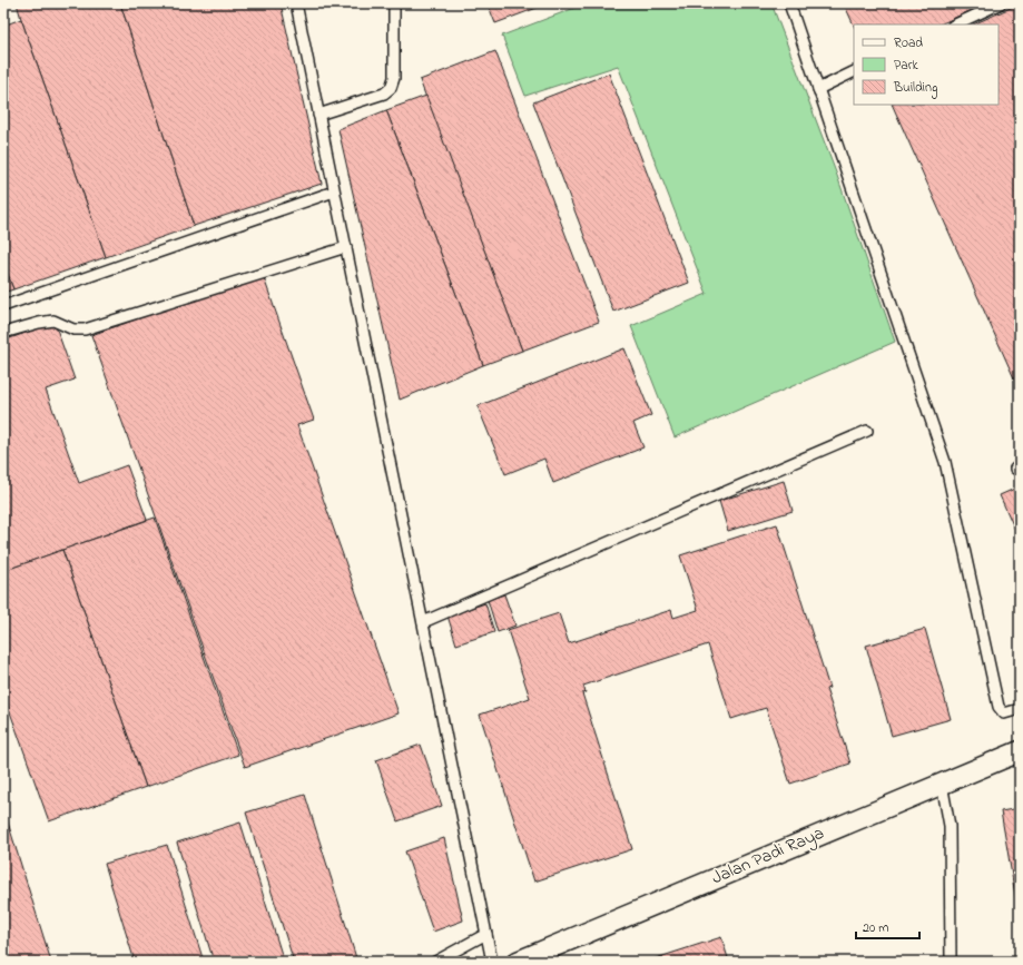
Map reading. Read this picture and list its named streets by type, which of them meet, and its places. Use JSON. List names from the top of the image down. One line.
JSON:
{"streets":{"street":["Jalan Padi Raya"]},"legend":["Road","Park","Building"],"scale_bar":"20 m"}
